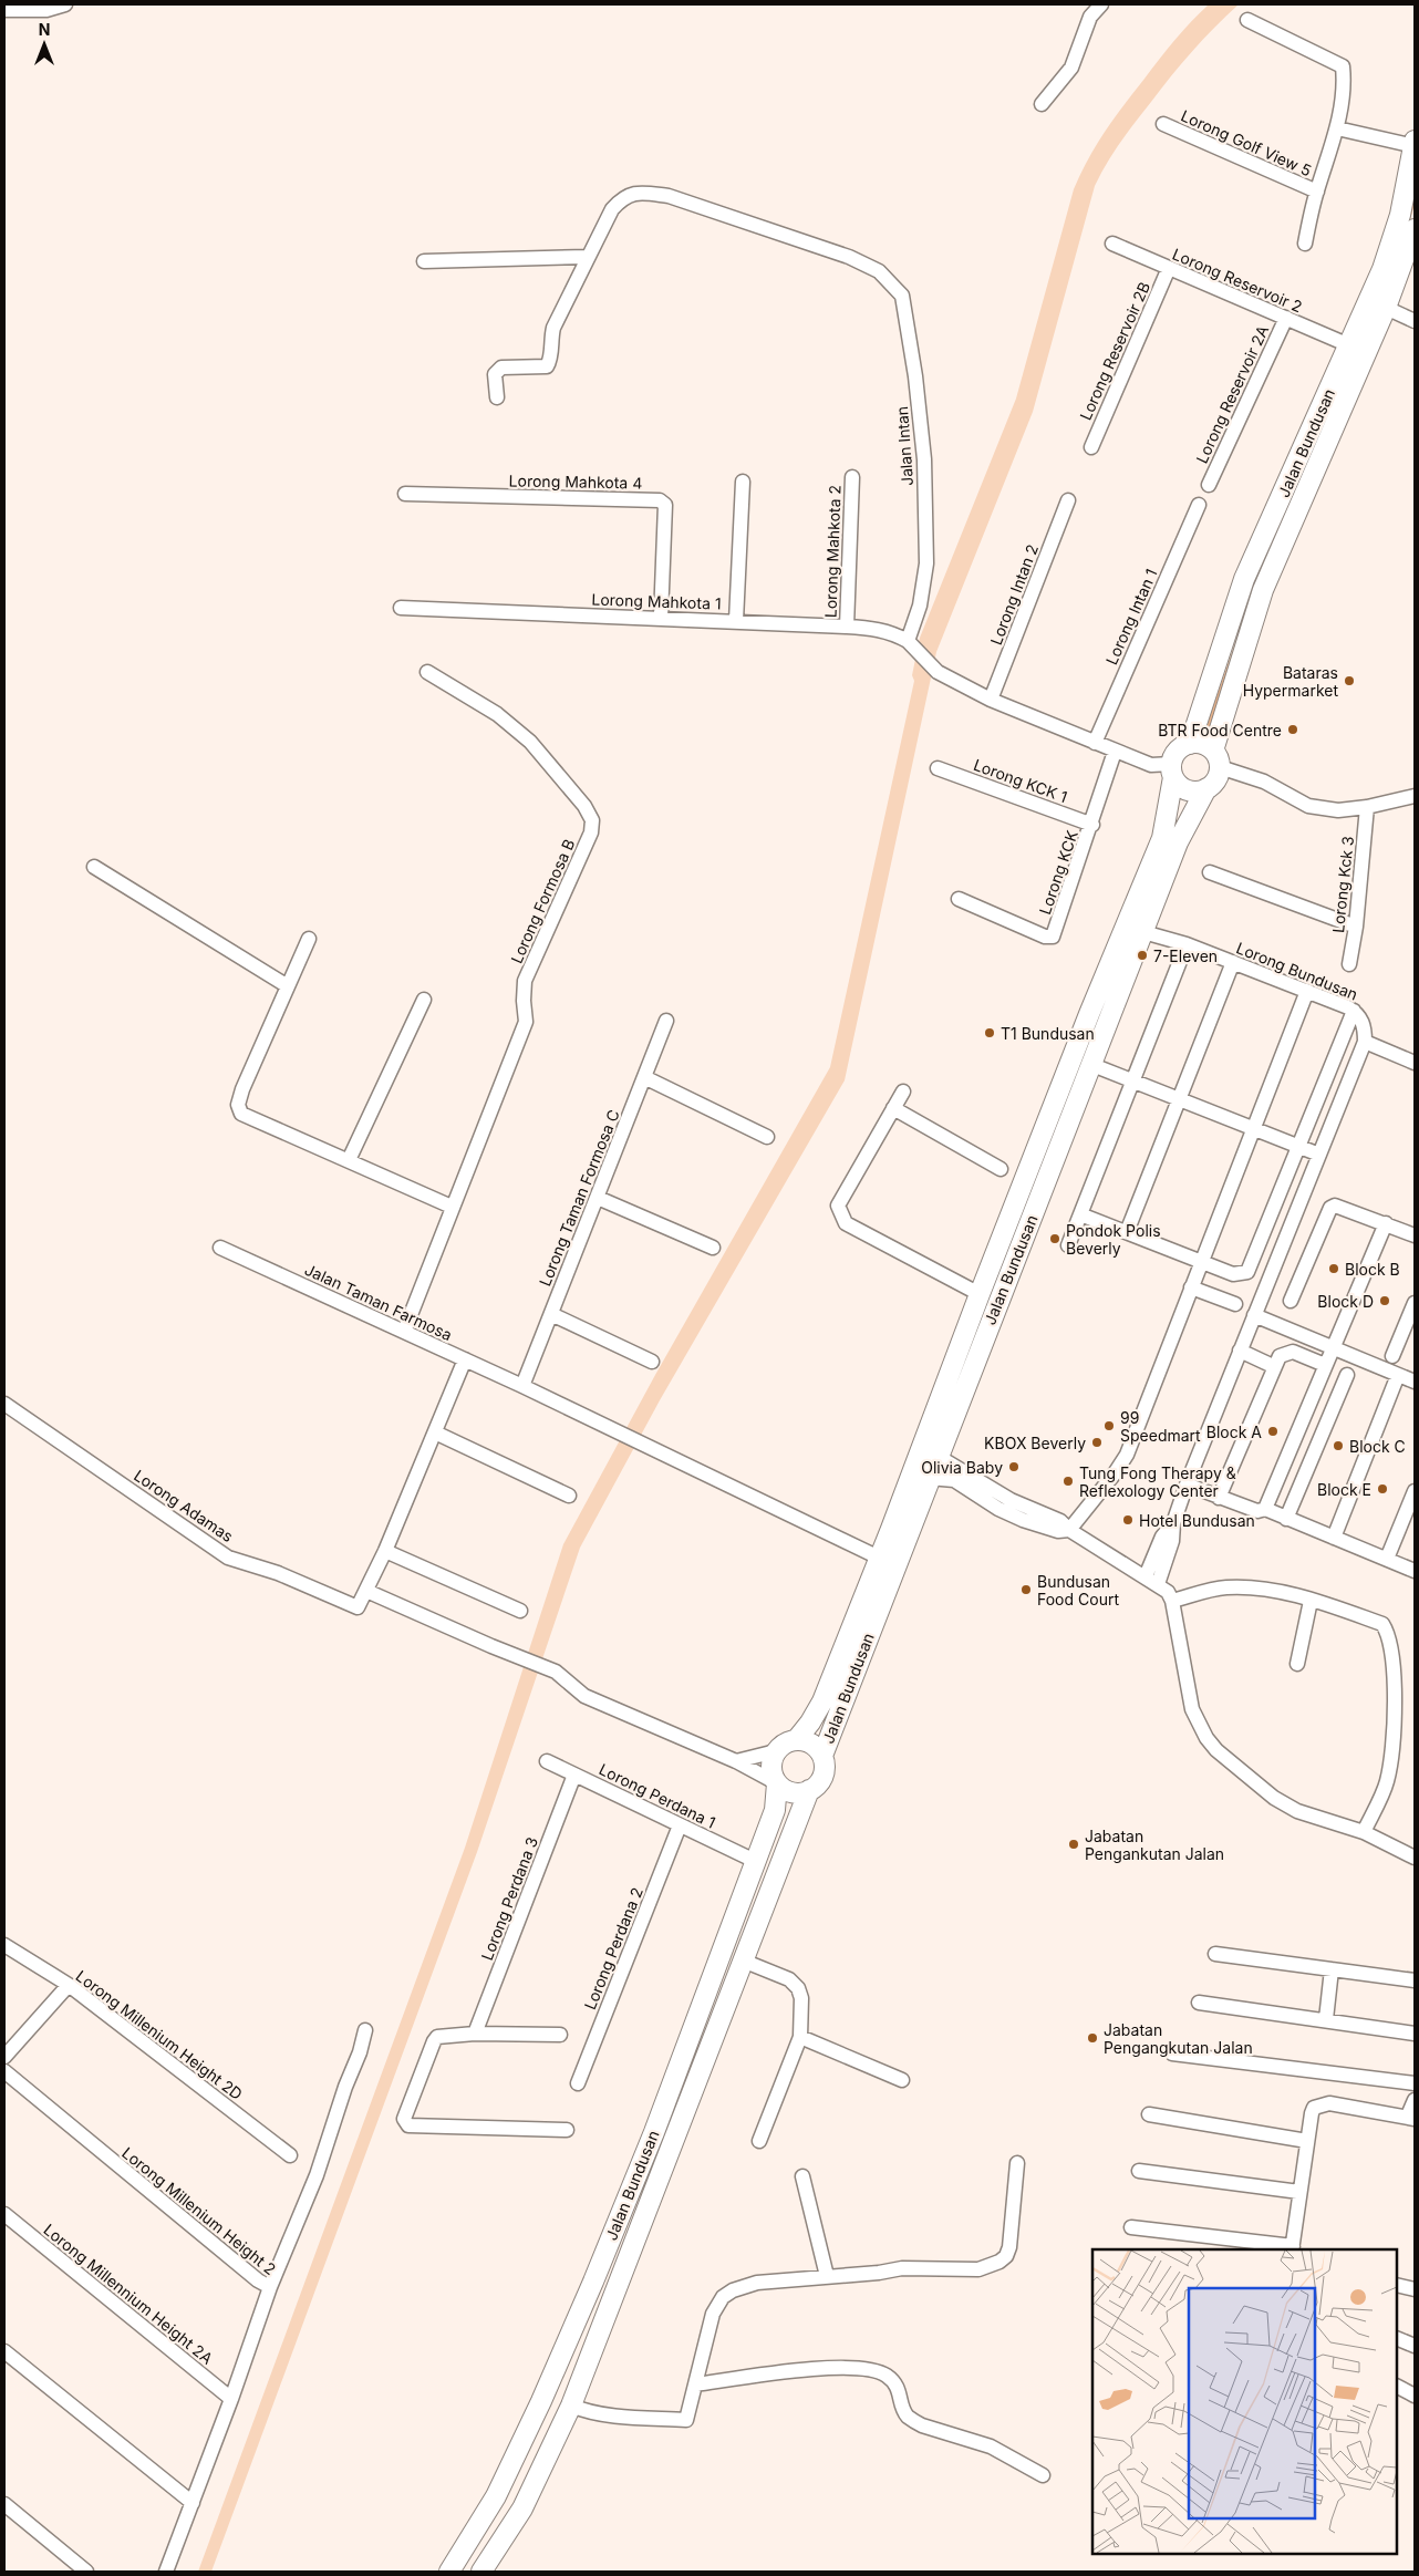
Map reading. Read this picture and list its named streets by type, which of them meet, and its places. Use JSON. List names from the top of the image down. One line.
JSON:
{"streets":{"main road":["Jalan Bundusan"],"street":["Lorong Golf View 5","Lorong Reservoir 2","Lorong Reservoir 2B","Lorong Reservoir 2A","Jalan Intan","Lorong Mahkota 4","Lorong Mahkota 2","Lorong Intan 2","Lorong Mahkota 1","Lorong Intan 1","Lorong KCK 1","Lorong KCK","Lorong Kck 3","Lorong Formosa B","Lorong Bundusan","Lorong Taman Formosa C","Jalan Taman Farmosa","Lorong Adamas","Lorong Perdana 1","Lorong Perdana 3","Lorong Perdana 2","Lorong Millenium Height 2D","Lorong Millenium Height 2","Lorong Millennium Height 2A"]},"crossings":[["Lorong Reservoir 2","Lorong Reservoir 2B"],["Lorong Reservoir 2","Lorong Reservoir 2A"],["Lorong Reservoir 2","Jalan Bundusan"],["Jalan Bundusan","Lorong Bundusan"],["Jalan Bundusan","Jalan Taman Farmosa"],["Jalan Bundusan","Lorong Perdana 1"],["Jalan Intan","Lorong Mahkota 1"],["Lorong Mahkota 4","Lorong Mahkota 1"],["Lorong Mahkota 2","Lorong Mahkota 1"],["Lorong KCK 1","Lorong KCK"],["Lorong Formosa B","Jalan Taman Farmosa"],["Lorong Taman Formosa C","Jalan Taman Farmosa"],["Lorong Perdana 1","Lorong Perdana 3"],["Lorong Perdana 1","Lorong Perdana 2"],["Lorong Millenium Height 2","Lorong Millennium Height 2A"]],"places":["Bataras Hypermarket","BTR Food Centre","7-Eleven","T1 Bundusan","Pondok Polis Beverly","Block B","Block D","99 Speedmart","Block A","KBOX Beverly","Block C","Olivia Baby","Tung Fong Therapy & Reflexology Center","Block E","Hotel Bundusan","Bundusan Food Court","Jabatan Pengankutan Jalan","Jabatan Pengangkutan Jalan"],"north":"top"}
